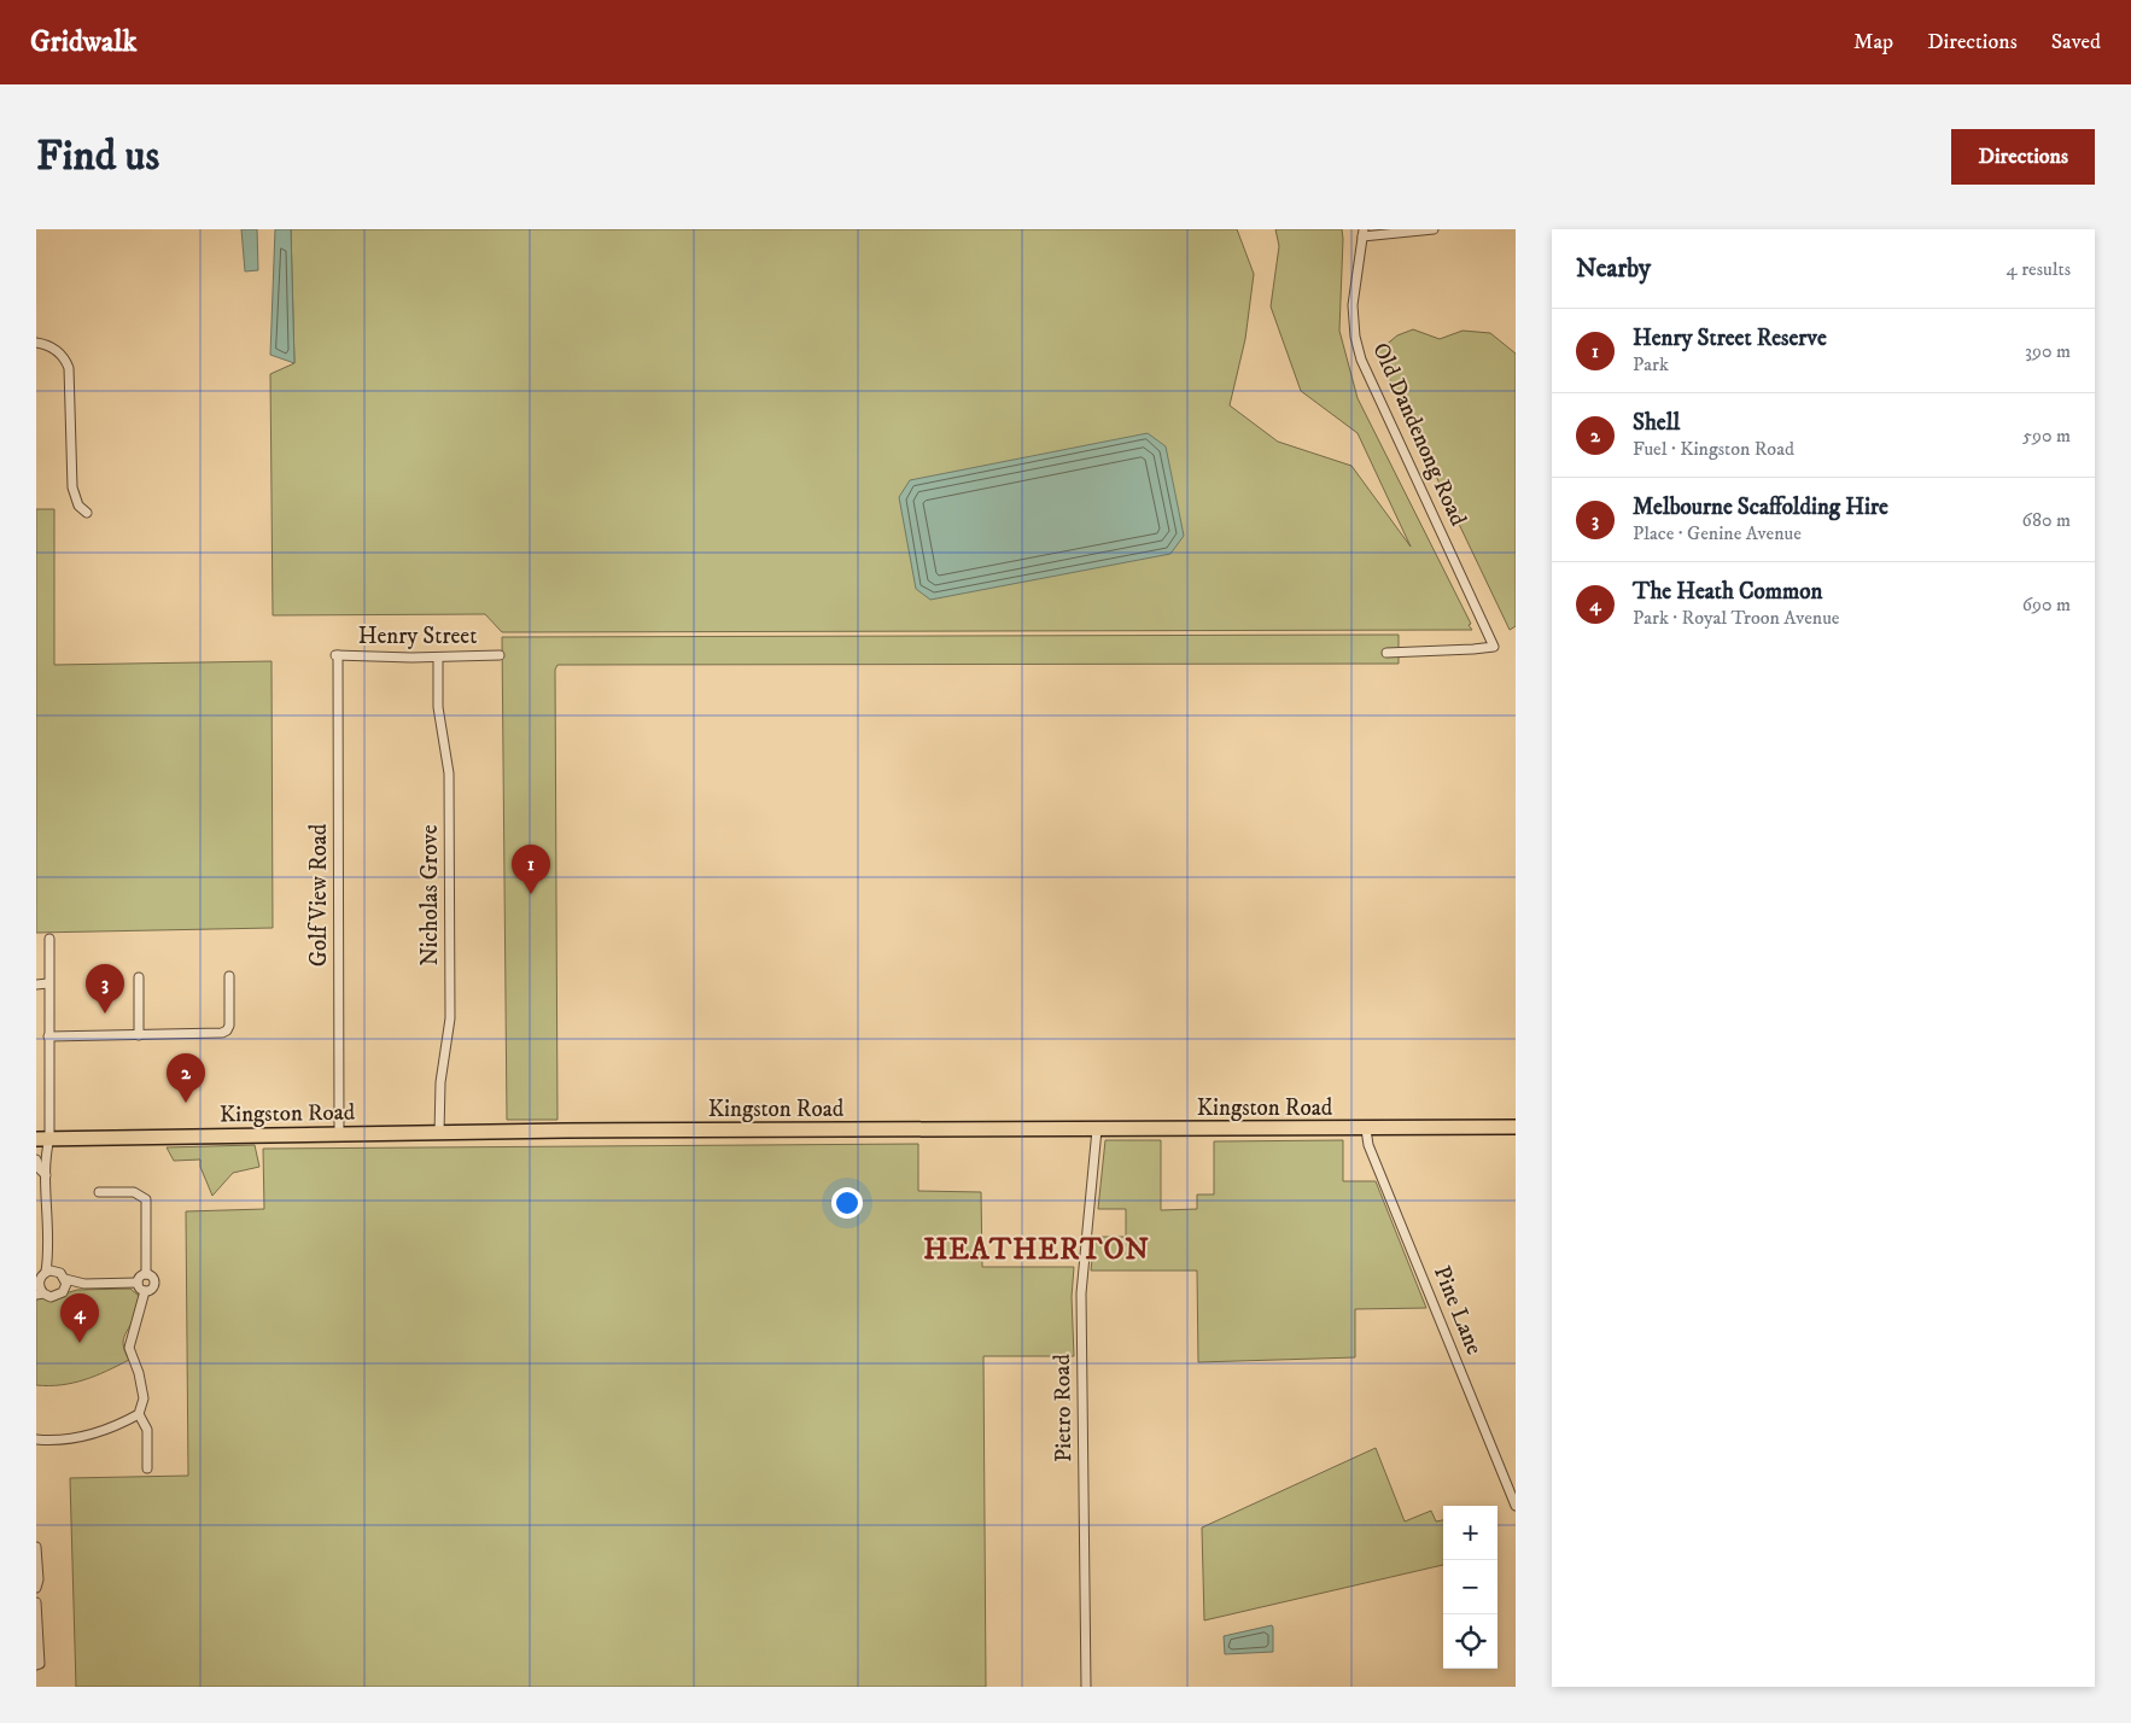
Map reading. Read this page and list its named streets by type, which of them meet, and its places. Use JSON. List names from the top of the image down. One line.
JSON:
{"streets":{"main road":["Kingston Road"],"street":["Old Dandenong Road","Henry Street","Golf View Road","Nicholas Grove","Pine Lane","Pietro Road"]},"crossings":[["Henry Street","Golf View Road"],["Henry Street","Nicholas Grove"],["Golf View Road","Kingston Road"],["Nicholas Grove","Kingston Road"],["Kingston Road","Pine Lane"],["Kingston Road","Pietro Road"]],"districts":["HEATHERTON"],"page":{"header":"Gridwalk","nav":["Map","Directions","Saved"],"buttons":"Directions","title":"Find us","heading":["Nearby","4 results"],"list":[{"mark":"1","name":"Henry Street Reserve","note":"Park","value":"390 m"},{"mark":"2","name":"Shell","note":"Fuel · Kingston Road","value":"590 m"},{"mark":"3","name":"Melbourne Scaffolding Hire","note":"Place · Genine Avenue","value":"680 m"},{"mark":"4","name":"The Heath Common","note":"Park · Royal Troon Avenue","value":"690 m"}],"pins":["1","3","2","4"],"map_buttons":["+","−"]}}
